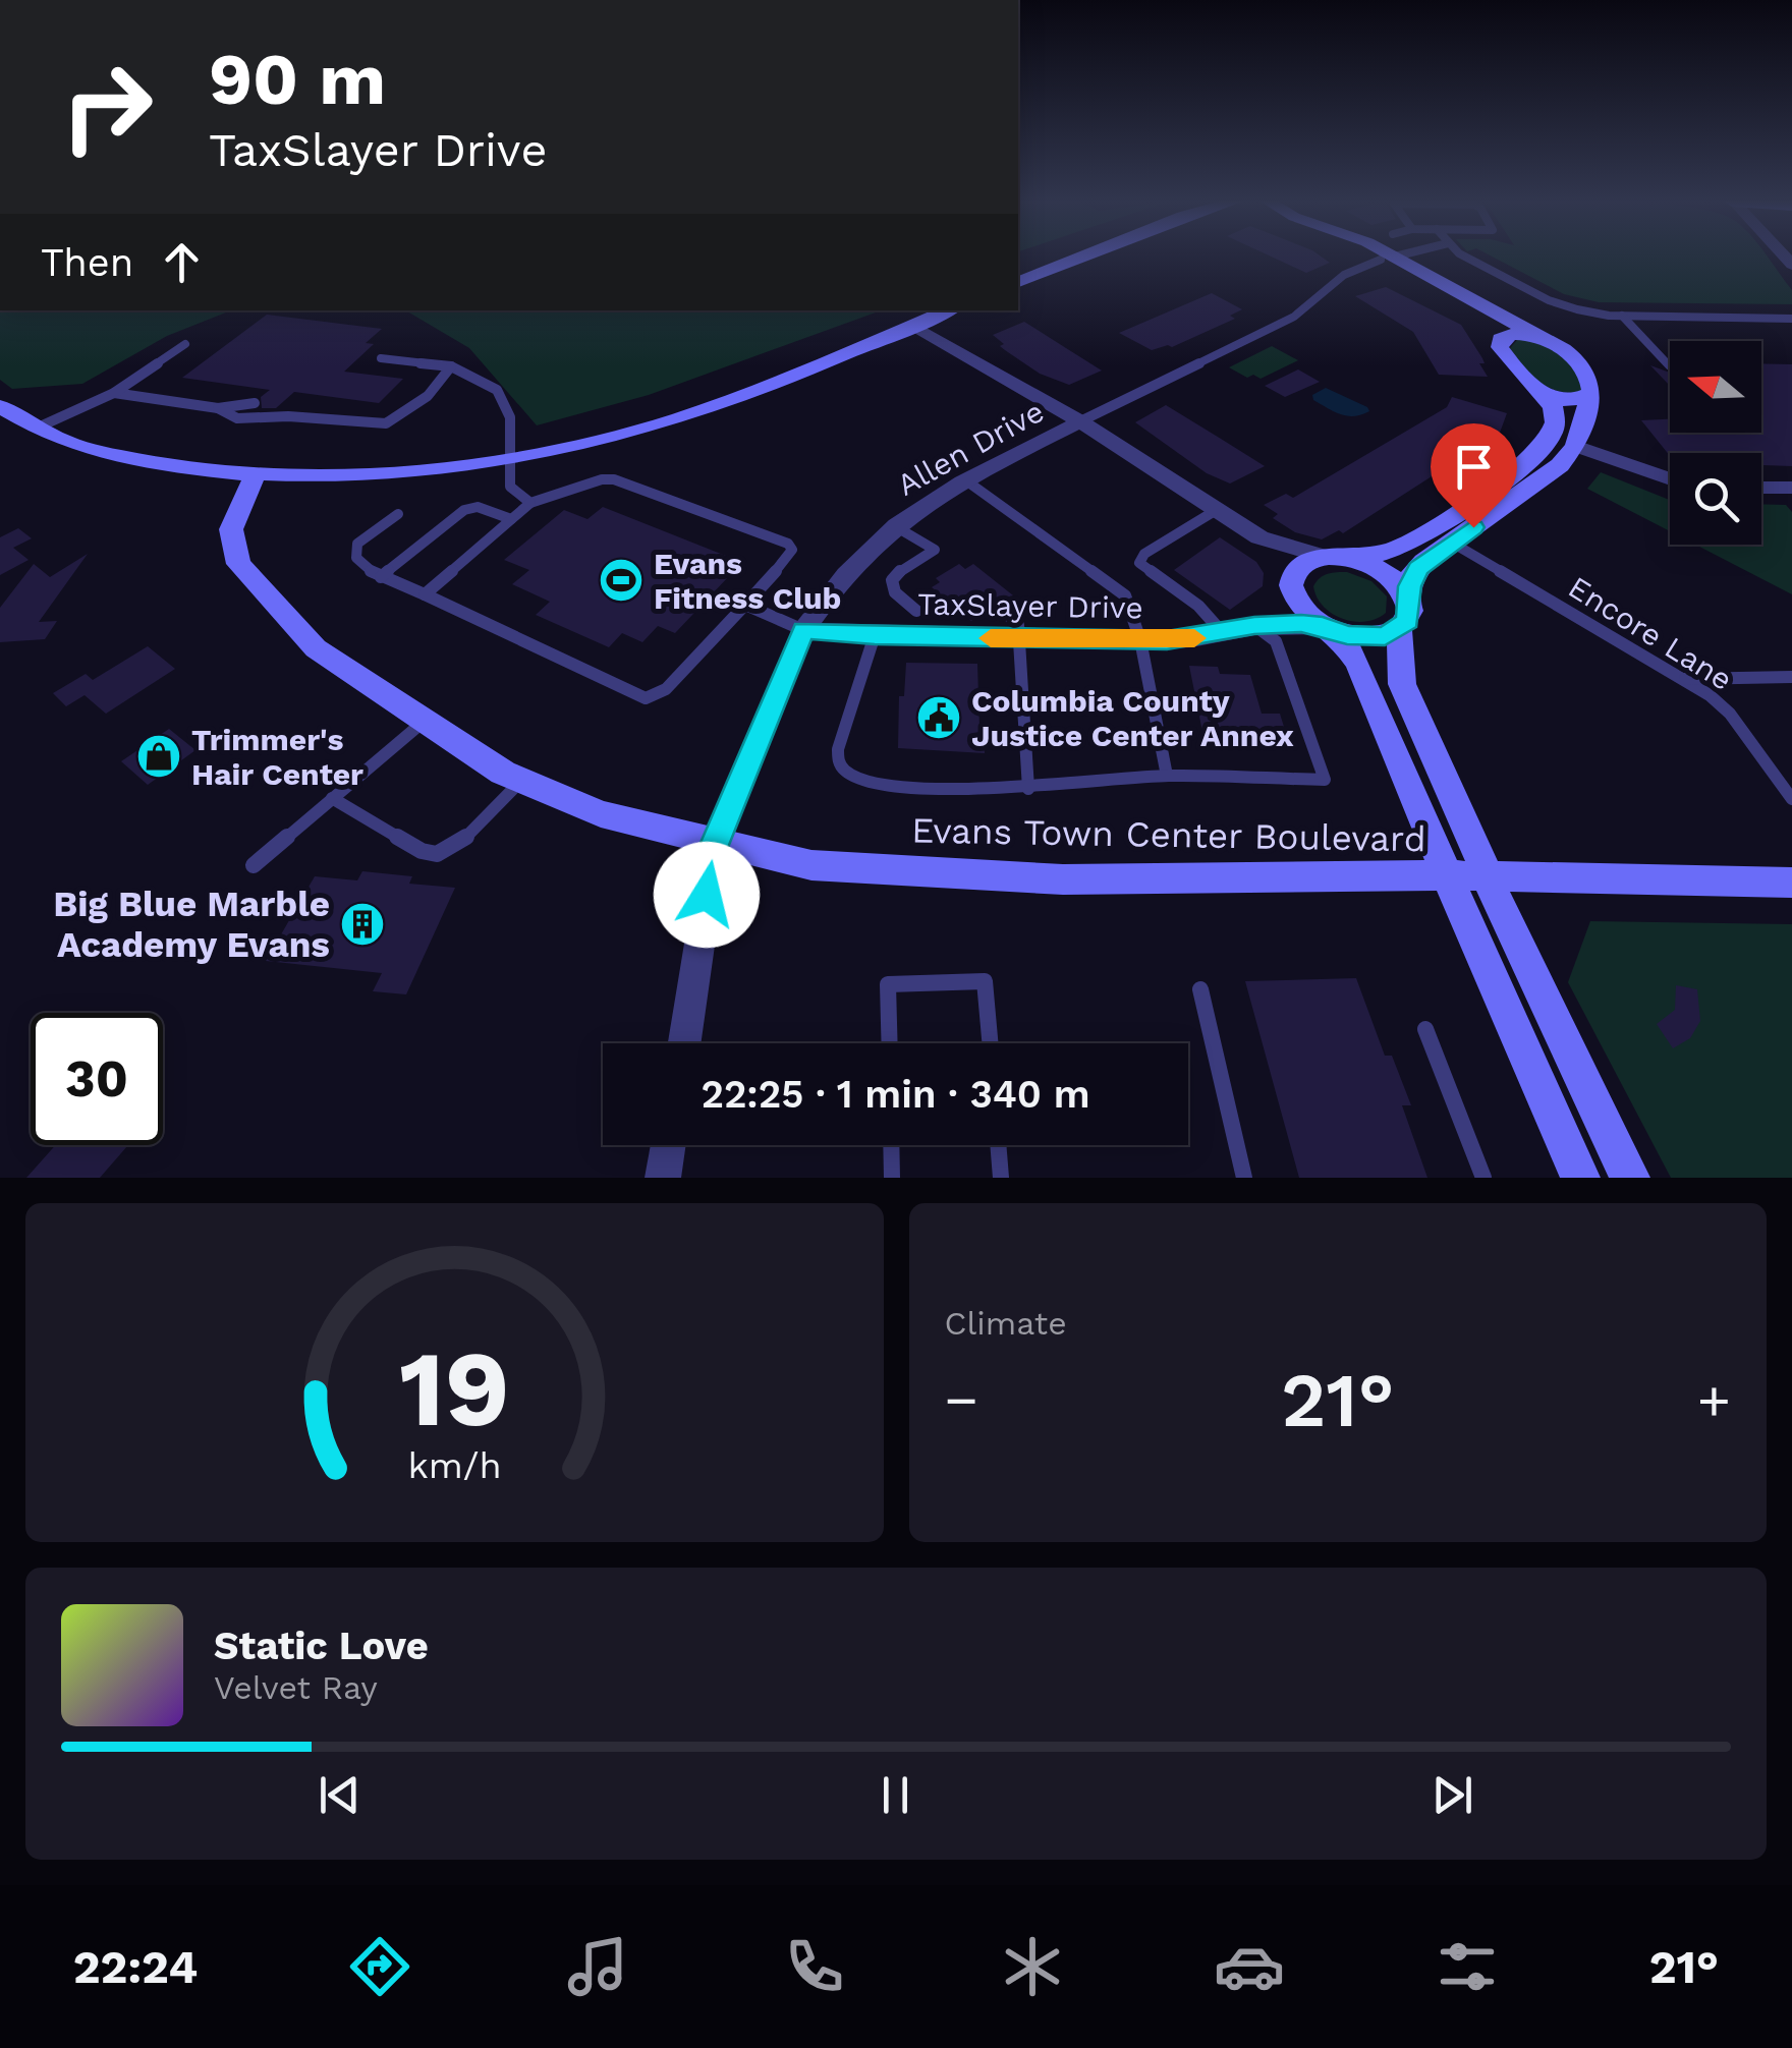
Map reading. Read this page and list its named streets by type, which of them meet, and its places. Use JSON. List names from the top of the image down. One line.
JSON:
{"streets":{"street":["Allen Drive","TaxSlayer Drive","Evans Town Center Boulevard"],"lane":["Encore Lane"]},"crossings":[["Allen Drive","TaxSlayer Drive"],["Allen Drive","Evans Town Center Boulevard"]],"places":{"sports":["Evans Fitness Club"],"public building":["Columbia County Justice Center Annex"],"shop":["Trimmer's Hair Center"],"building":["Big Blue Marble Academy Evans"]},"north":"left","page":{"turn":["90 m","TaxSlayer Drive"],"then":"Then","limit":"30","trip":"22:25 · 1 min · 340 m","tile":"Climate","heat":["−","21°","+"],"song":["Static Love","Velvet Ray"],"tabs":["22:24","21°"],"gauge":["19","km/h"]}}
